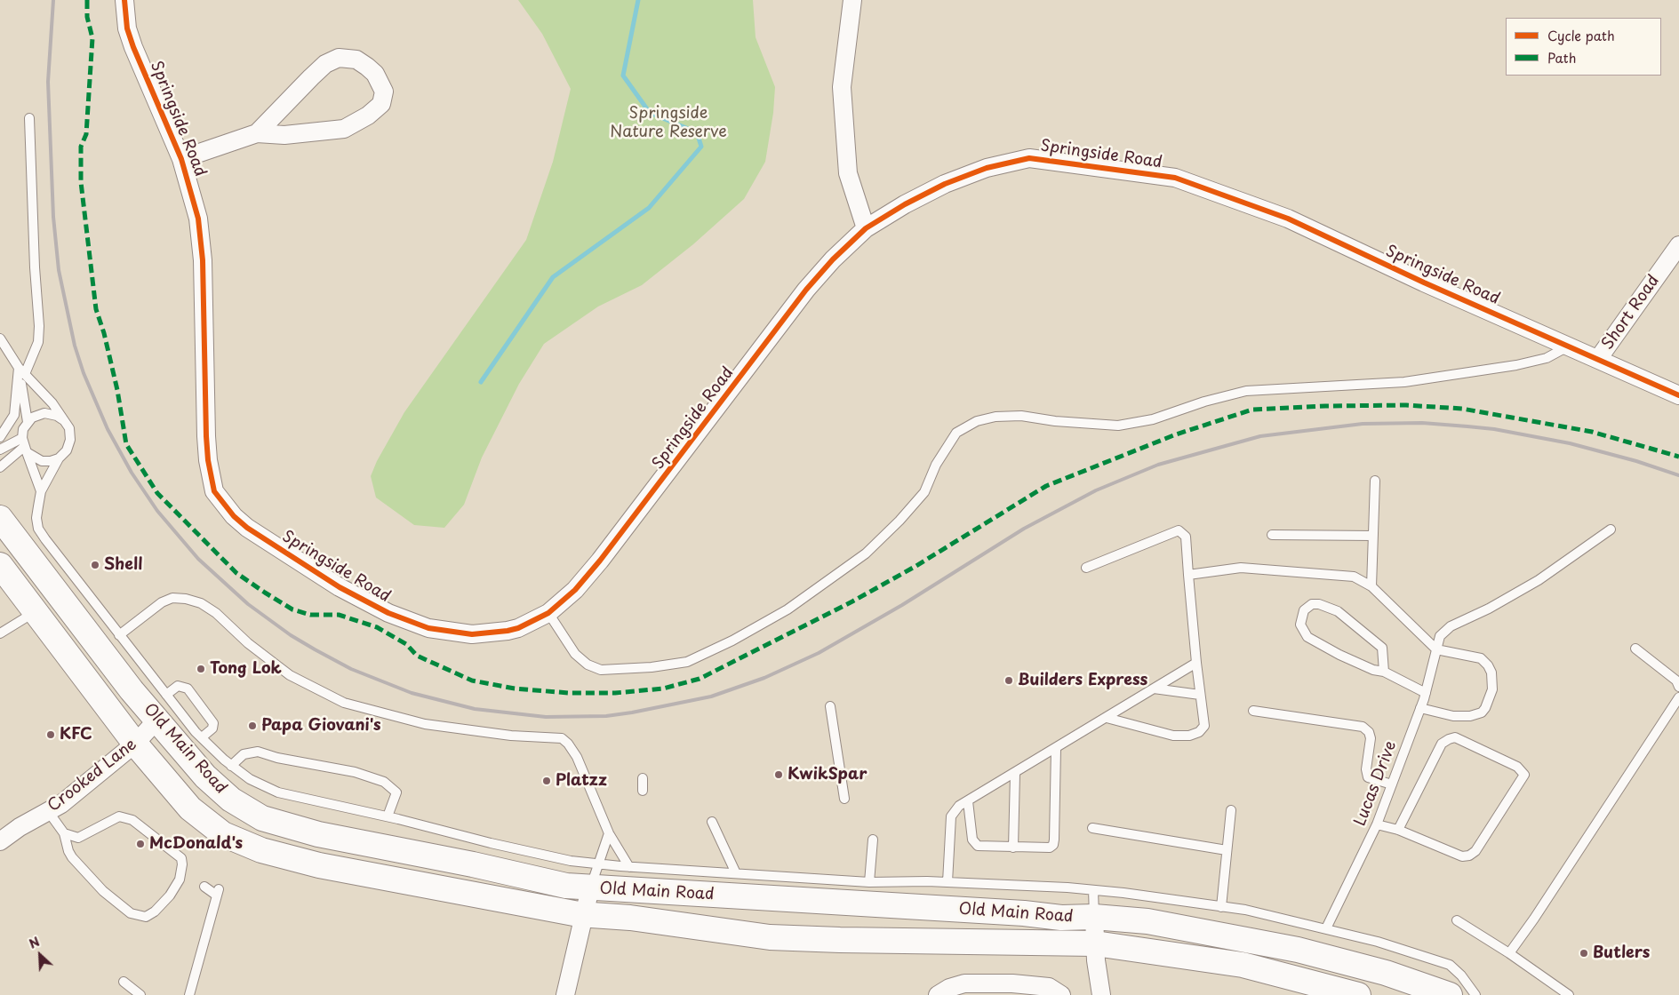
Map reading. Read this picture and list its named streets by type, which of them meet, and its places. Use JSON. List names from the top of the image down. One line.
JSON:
{"streets":{"main road":["Old Main Road"],"street":["Springside Road","Short Road","Crooked Lane"],"lane":["Lucas Drive"]},"crossings":[["Springside Road","Short Road"],["Old Main Road","Crooked Lane"]],"parks":["Springside Nature Reserve"],"places":["Shell","Tong Lok","Builders Express","Papa Giovani's","KFC","KwikSpar","Platzz","McDonald's","Butlers"],"legend":["Cycle path","Path"],"north":"top left"}
